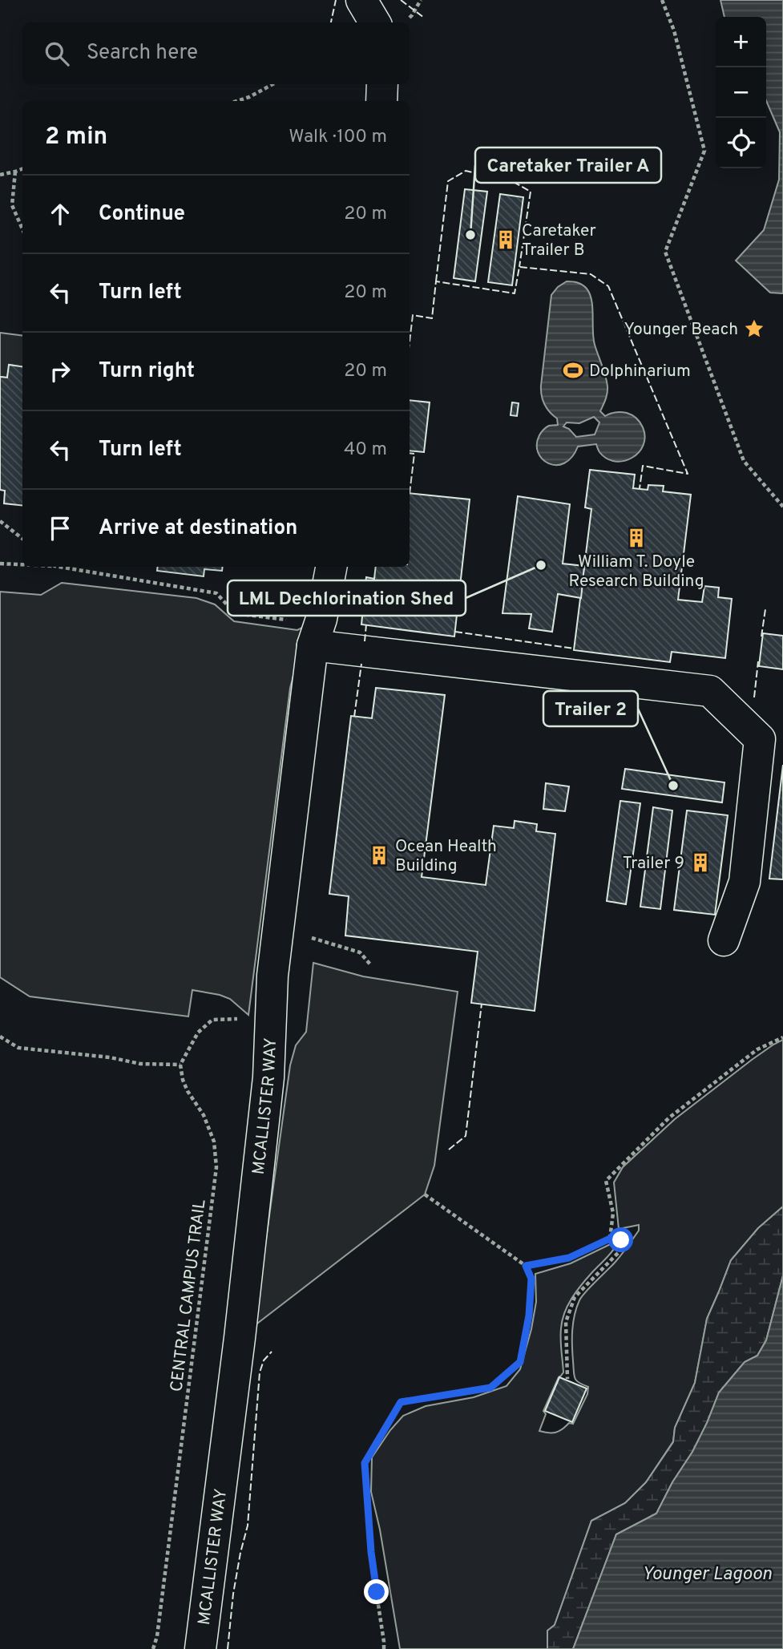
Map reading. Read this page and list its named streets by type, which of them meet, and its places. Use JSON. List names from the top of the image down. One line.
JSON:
{"streets":{"street":["MCALLISTER WAY"],"path":["CENTRAL CAMPUS TRAIL"]},"water":["Younger Lagoon"],"places":{"other":["Caretaker Trailer A","LML Dechlorination Shed","Trailer 2"],"building":["Caretaker Trailer B","William T. Doyle Research Building","Ocean Health Building","Trailer 9"],"place":["Younger Beach"],"sports":["Dolphinarium"]},"page":{"map_buttons":["+","−"],"search":"Search here","heading":["2 min","Walk · 100 m"],"list":[["Continue","20 m"],["Turn left","20 m"],["Turn right","20 m"],["Turn left","40 m"],"Arrive at destination"]}}
